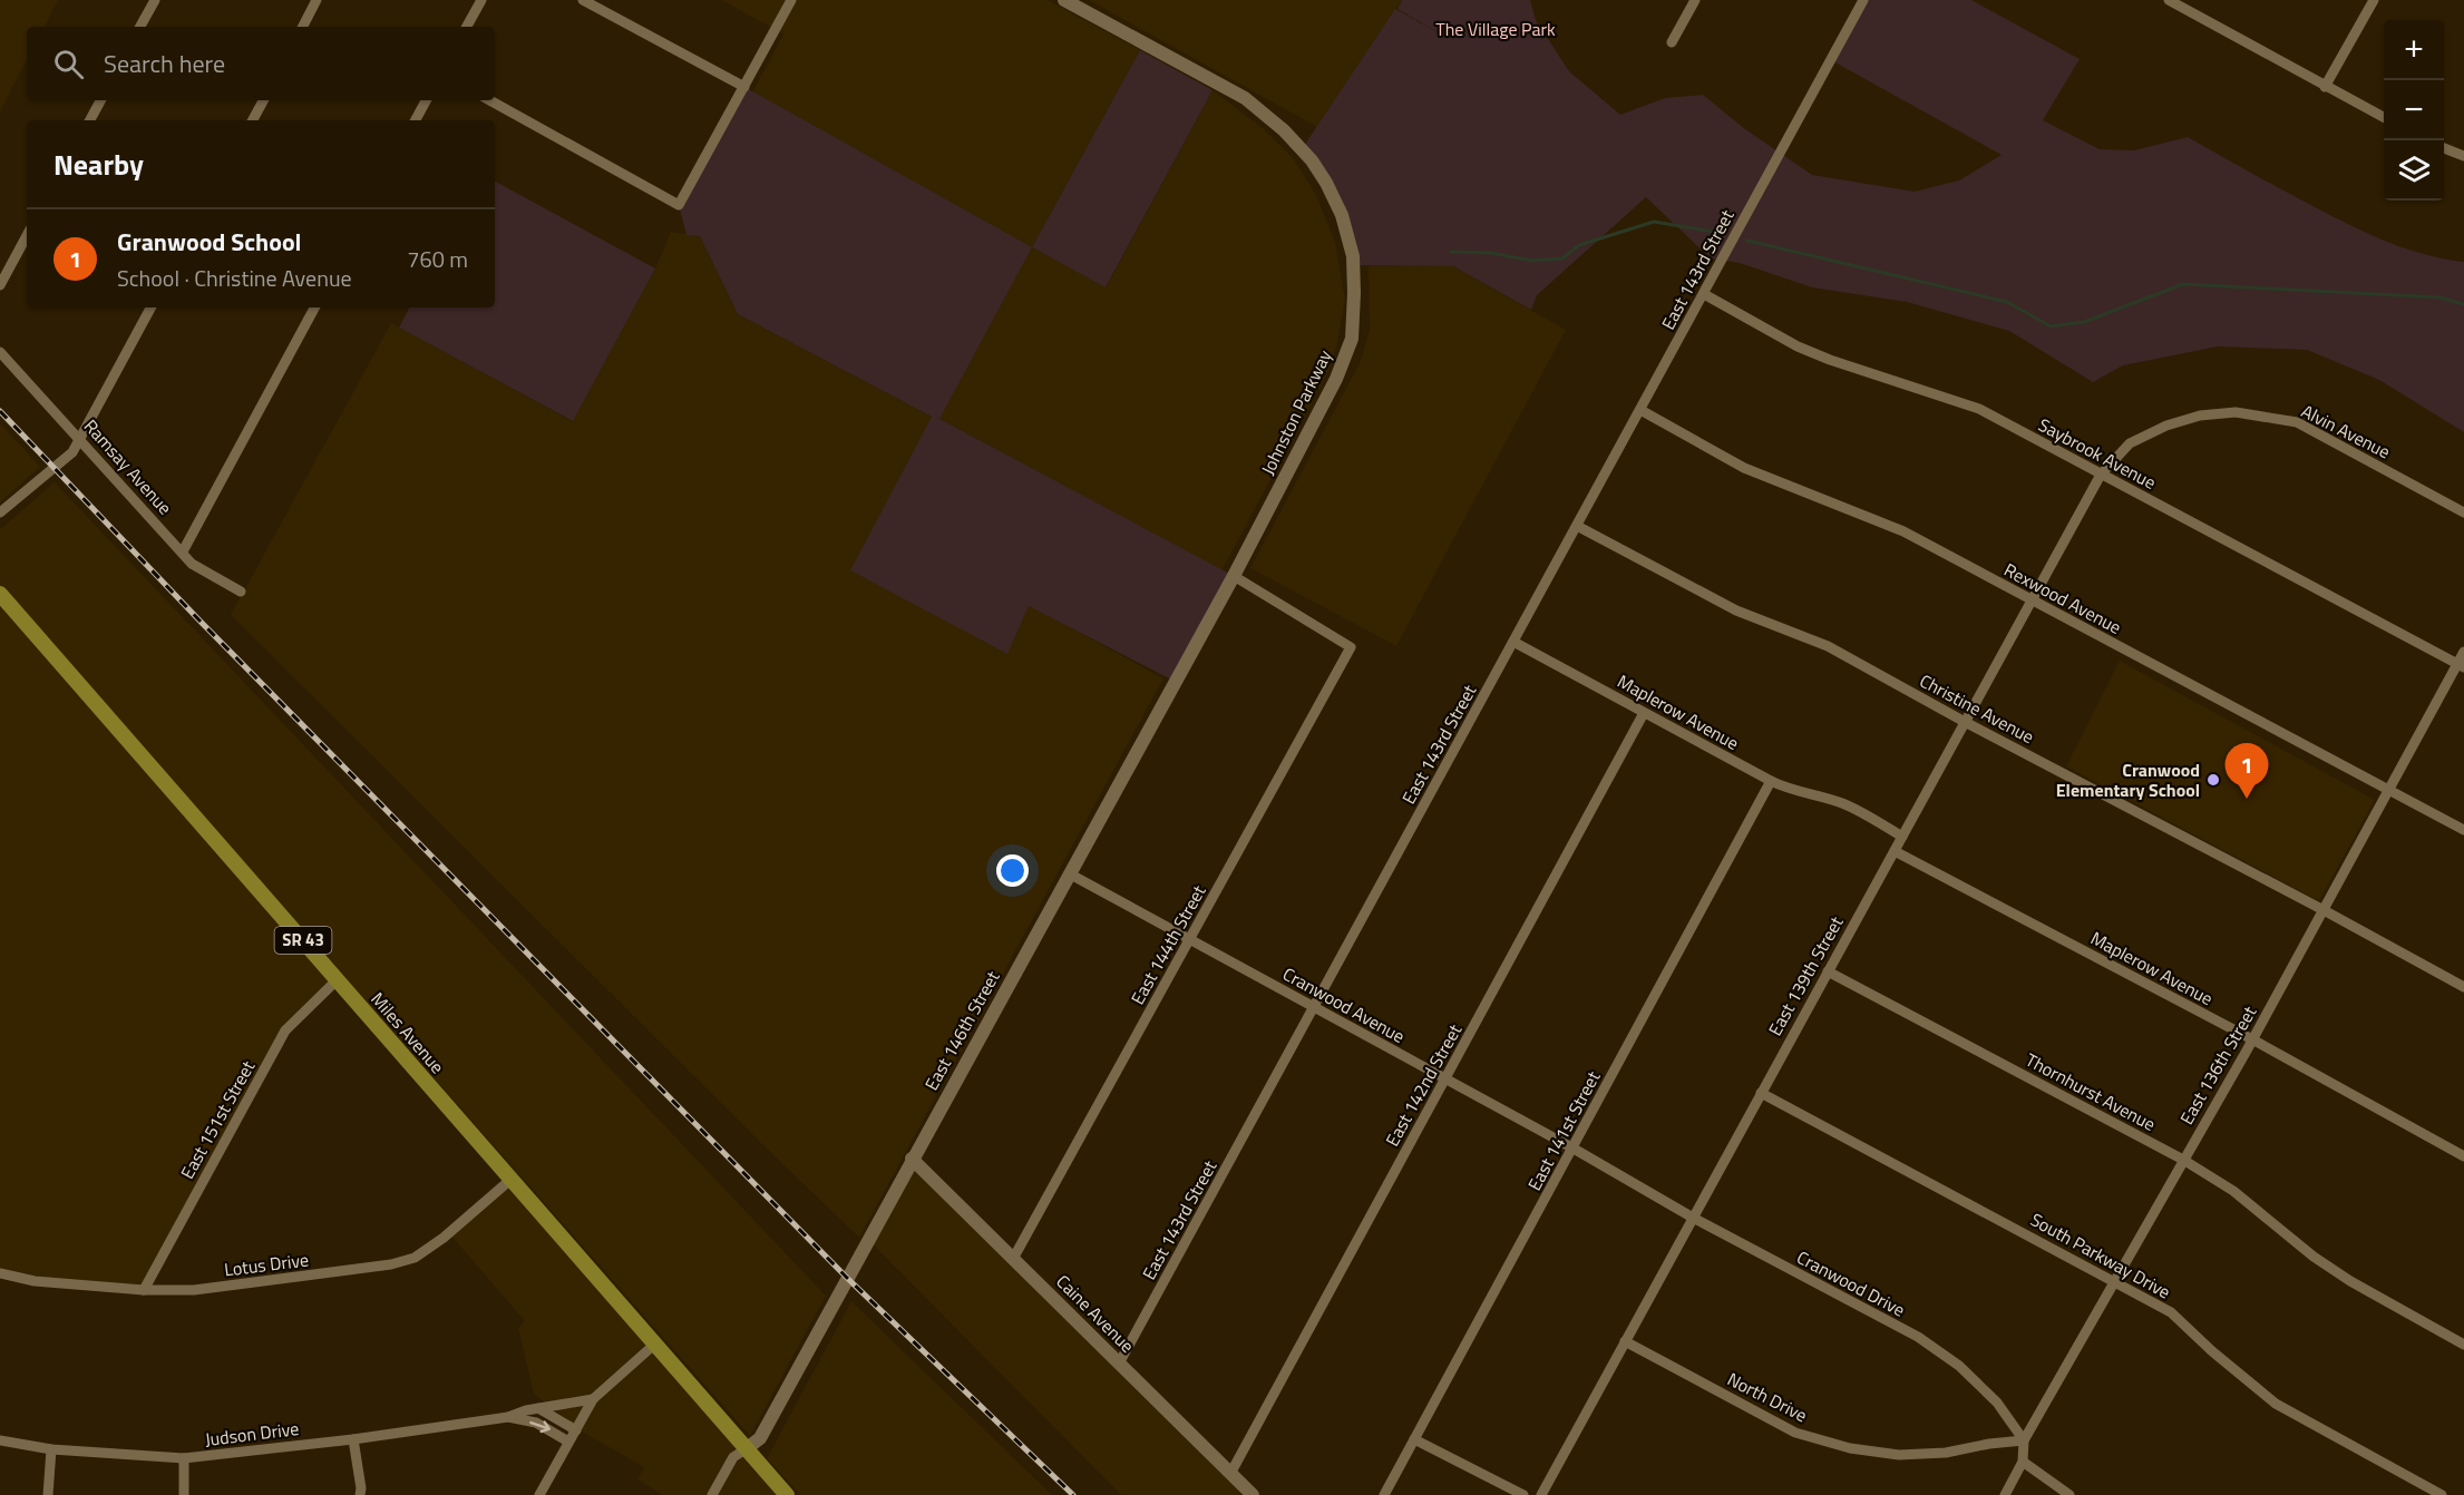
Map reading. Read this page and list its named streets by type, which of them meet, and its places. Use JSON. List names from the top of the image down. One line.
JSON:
{"streets":{"main road":["SR 43","Miles Avenue"],"street":["East 143rd Street","Johnston Parkway","Alvin Avenue","Saybrook Avenue","Ramsay Avenue","Rexwood Avenue","Christine Avenue","Maplerow Avenue","East 144th Street","East 139th Street","Cranwood Avenue","East 146th Street","East 136th Street","East 142nd Street","Thornhurst Avenue","East 151st Street","East 141st Street","South Parkway Drive","Lotus Drive","Cranwood Drive","Caine Avenue","North Drive","Judson Drive"]},"crossings":[["East 143rd Street","Saybrook Avenue"],["East 143rd Street","Rexwood Avenue"],["East 143rd Street","Christine Avenue"],["East 143rd Street","Maplerow Avenue"],["East 143rd Street","Cranwood Avenue"],["East 143rd Street","Caine Avenue"],["Johnston Parkway","East 144th Street"],["Johnston Parkway","East 146th Street"],["Alvin Avenue","Saybrook Avenue"],["Alvin Avenue","East 139th Street"],["Saybrook Avenue","East 139th Street"],["Saybrook Avenue","East 136th Street"],["Rexwood Avenue","East 139th Street"],["Rexwood Avenue","East 136th Street"],["Christine Avenue","East 139th Street"],["Christine Avenue","East 136th Street"],["Maplerow Avenue","East 139th Street"],["Maplerow Avenue","East 136th Street"],["Maplerow Avenue","East 142nd Street"],["Maplerow Avenue","East 141st Street"],["East 144th Street","Cranwood Avenue"],["East 144th Street","East 146th Street"],["East 144th Street","Caine Avenue"],["East 139th Street","Thornhurst Avenue"],["East 139th Street","South Parkway Drive"],["East 139th Street","Cranwood Drive"],["East 139th Street","North Drive"],["Cranwood Avenue","East 146th Street"],["Cranwood Avenue","East 142nd Street"],["Cranwood Avenue","East 141st Street"],["Cranwood Avenue","Cranwood Drive"],["East 146th Street","Miles Avenue"],["East 146th Street","Caine Avenue"],["Miles Avenue","East 151st Street"],["Miles Avenue","Lotus Drive"],["East 136th Street","Thornhurst Avenue"],["East 136th Street","South Parkway Drive"],["East 136th Street","Cranwood Drive"],["East 136th Street","North Drive"],["East 142nd Street","Caine Avenue"],["East 151st Street","Lotus Drive"],["Cranwood Drive","North Drive"]],"parks":["The Village Park"],"places":["Cranwood Elementary School"],"page":{"map_buttons":["+","−"],"search":"Search here","heading":"Nearby","list":[{"mark":"1","name":"Granwood School","note":"School · Christine Avenue","value":"760 m"}],"pins":"1"}}
